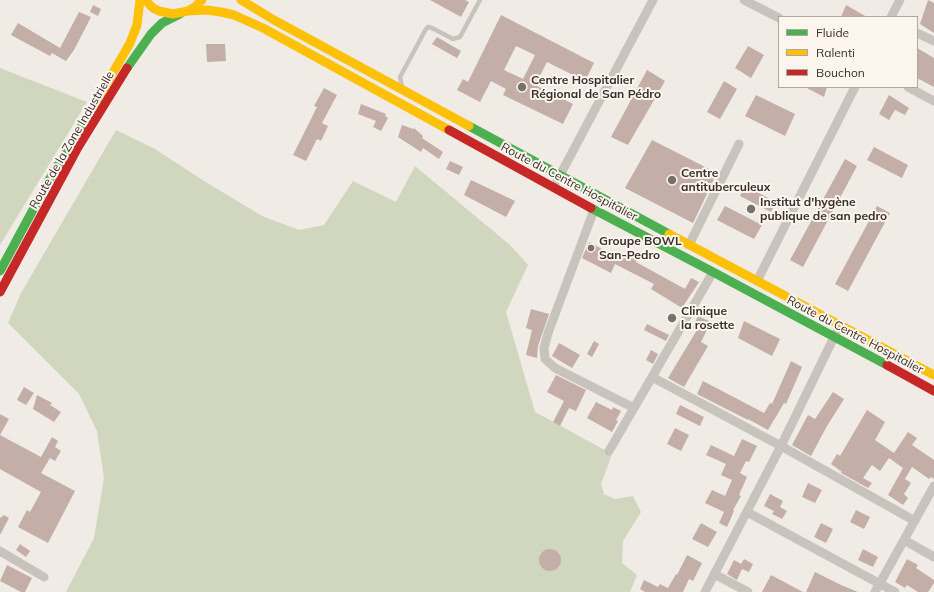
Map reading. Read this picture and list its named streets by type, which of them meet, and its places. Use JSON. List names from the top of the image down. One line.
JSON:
{"streets":{"street":["Route de la Zone Industrielle","Route du Centre Hospitalier"]},"crossings":[["Route de la Zone Industrielle","Route du Centre Hospitalier"]],"places":["Centre Hospitalier Régional de San Pédro","Centre antituberculeux","Institut d'hygène publique de san pedro","Groupe BOWL San-Pedro","Clinique la rosette"],"legend":["Fluide","Ralenti","Bouchon"]}
